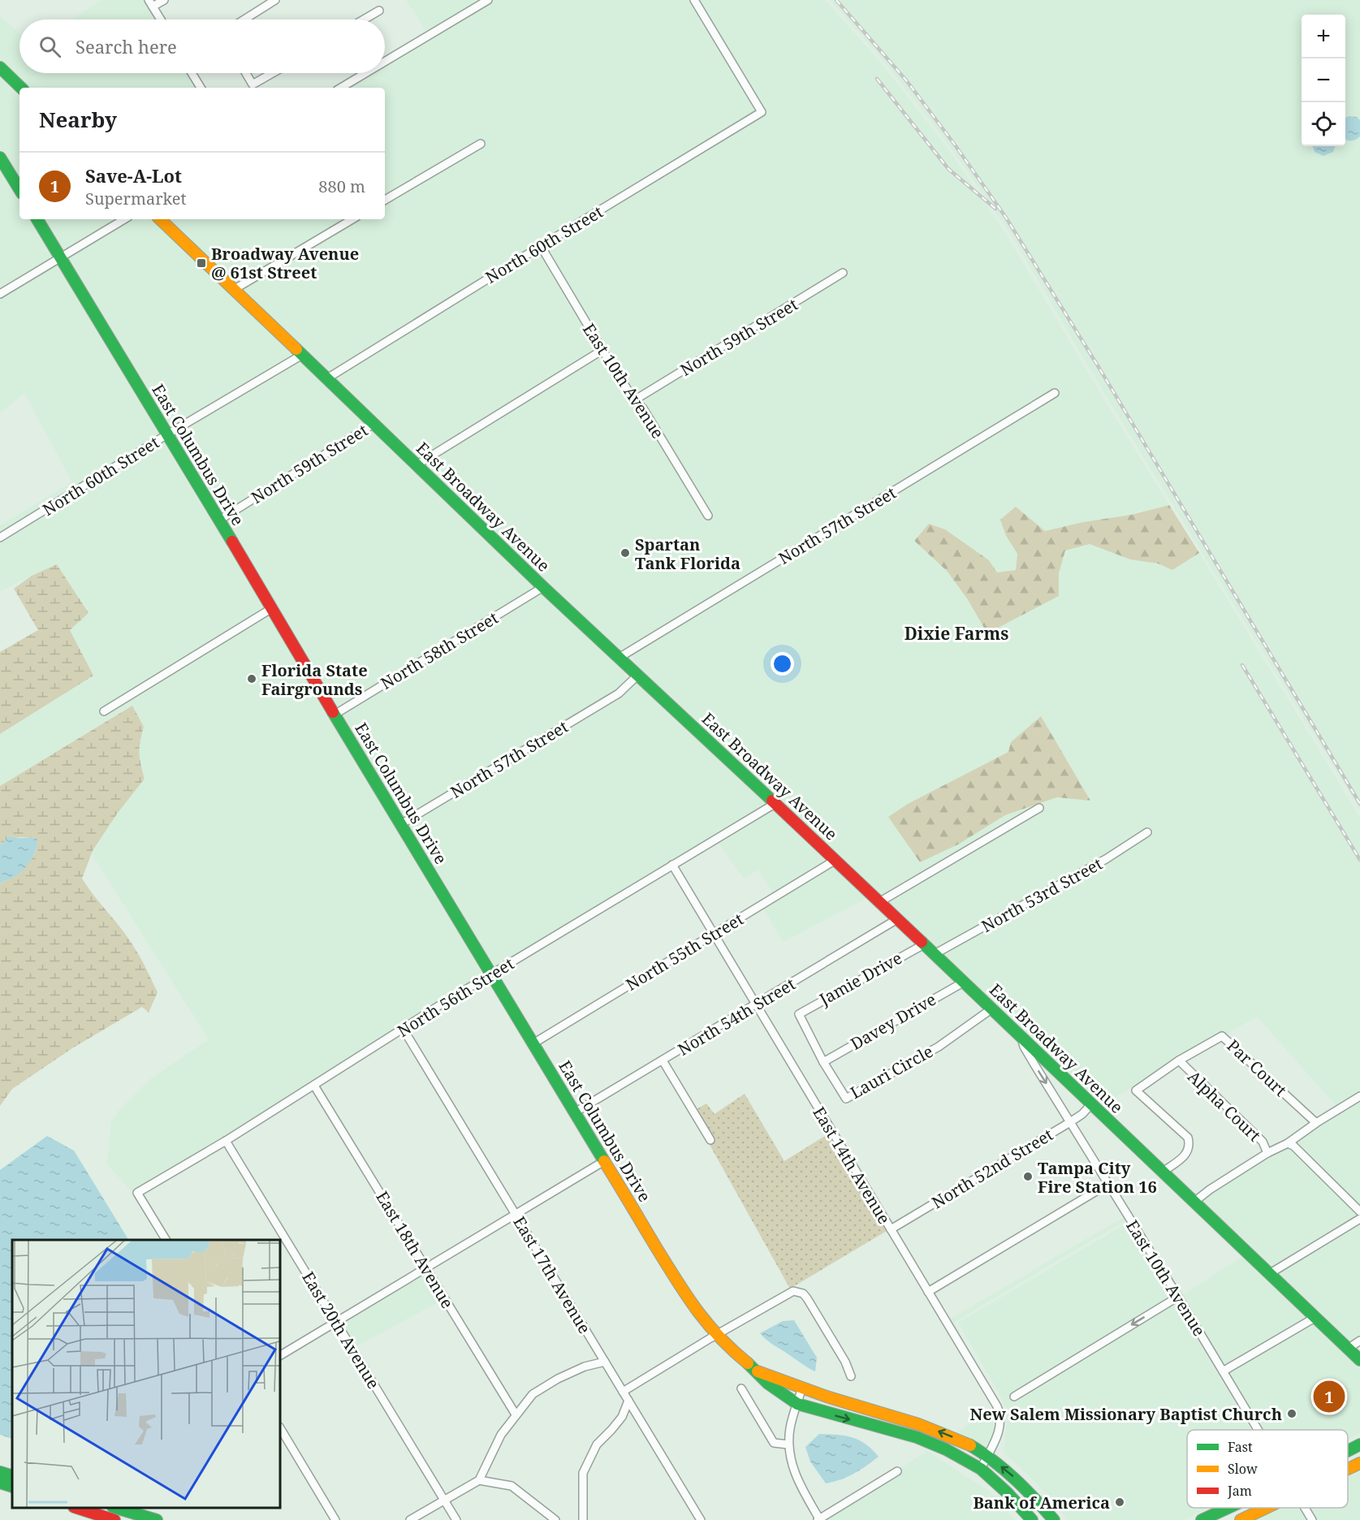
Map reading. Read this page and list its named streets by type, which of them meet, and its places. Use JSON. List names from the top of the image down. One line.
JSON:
{"streets":{"main road":["East Columbus Drive","East Broadway Avenue"],"street":["North 60th Street","North 59th Street","East 10th Avenue","North 57th Street","North 58th Street","North 53rd Street","North 55th Street","Jamie Drive","North 56th Street","North 54th Street","Davey Drive","Par Court","Lauri Circle","Alpha Court","East 14th Avenue","North 52nd Street","East 18th Avenue","East 17th Avenue","East 20th Avenue"]},"crossings":[["North 60th Street","East 10th Avenue"],["North 60th Street","East Columbus Drive"],["North 60th Street","East Broadway Avenue"],["North 59th Street","East 10th Avenue"],["North 59th Street","East Columbus Drive"],["North 59th Street","East Broadway Avenue"],["East 10th Avenue","East Broadway Avenue"],["East 10th Avenue","North 52nd Street"],["East Columbus Drive","North 57th Street"],["East Columbus Drive","North 58th Street"],["East Columbus Drive","North 55th Street"],["East Columbus Drive","North 56th Street"],["East Columbus Drive","North 54th Street"],["East Columbus Drive","East 14th Avenue"],["East Broadway Avenue","North 57th Street"],["East Broadway Avenue","North 58th Street"],["East Broadway Avenue","North 53rd Street"],["East Broadway Avenue","North 55th Street"],["East Broadway Avenue","Jamie Drive"],["East Broadway Avenue","North 56th Street"],["East Broadway Avenue","North 54th Street"],["East Broadway Avenue","Davey Drive"],["East Broadway Avenue","Par Court"],["East Broadway Avenue","Lauri Circle"],["East Broadway Avenue","North 52nd Street"],["North 55th Street","East 14th Avenue"],["Jamie Drive","Lauri Circle"],["North 56th Street","East 14th Avenue"],["North 56th Street","East 18th Avenue"],["North 56th Street","East 17th Avenue"],["North 56th Street","East 20th Avenue"],["North 54th Street","East 14th Avenue"],["Davey Drive","Lauri Circle"],["Par Court","Alpha Court"],["East 14th Avenue","North 52nd Street"]],"districts":["Dixie Farms"],"places":{"transit":["Broadway Avenue @ 61st Street"],"other":["Spartan Tank Florida","Florida State Fairgrounds","Tampa City Fire Station 16","New Salem Missionary Baptist Church","Bank of America"]},"legend":["Fast","Slow","Jam"],"page":{"map_buttons":["+","−"],"search":"Search here","heading":"Nearby","list":[{"mark":"1","name":"Save-A-Lot","note":"Supermarket","value":"880 m"}],"pins":"1"}}
